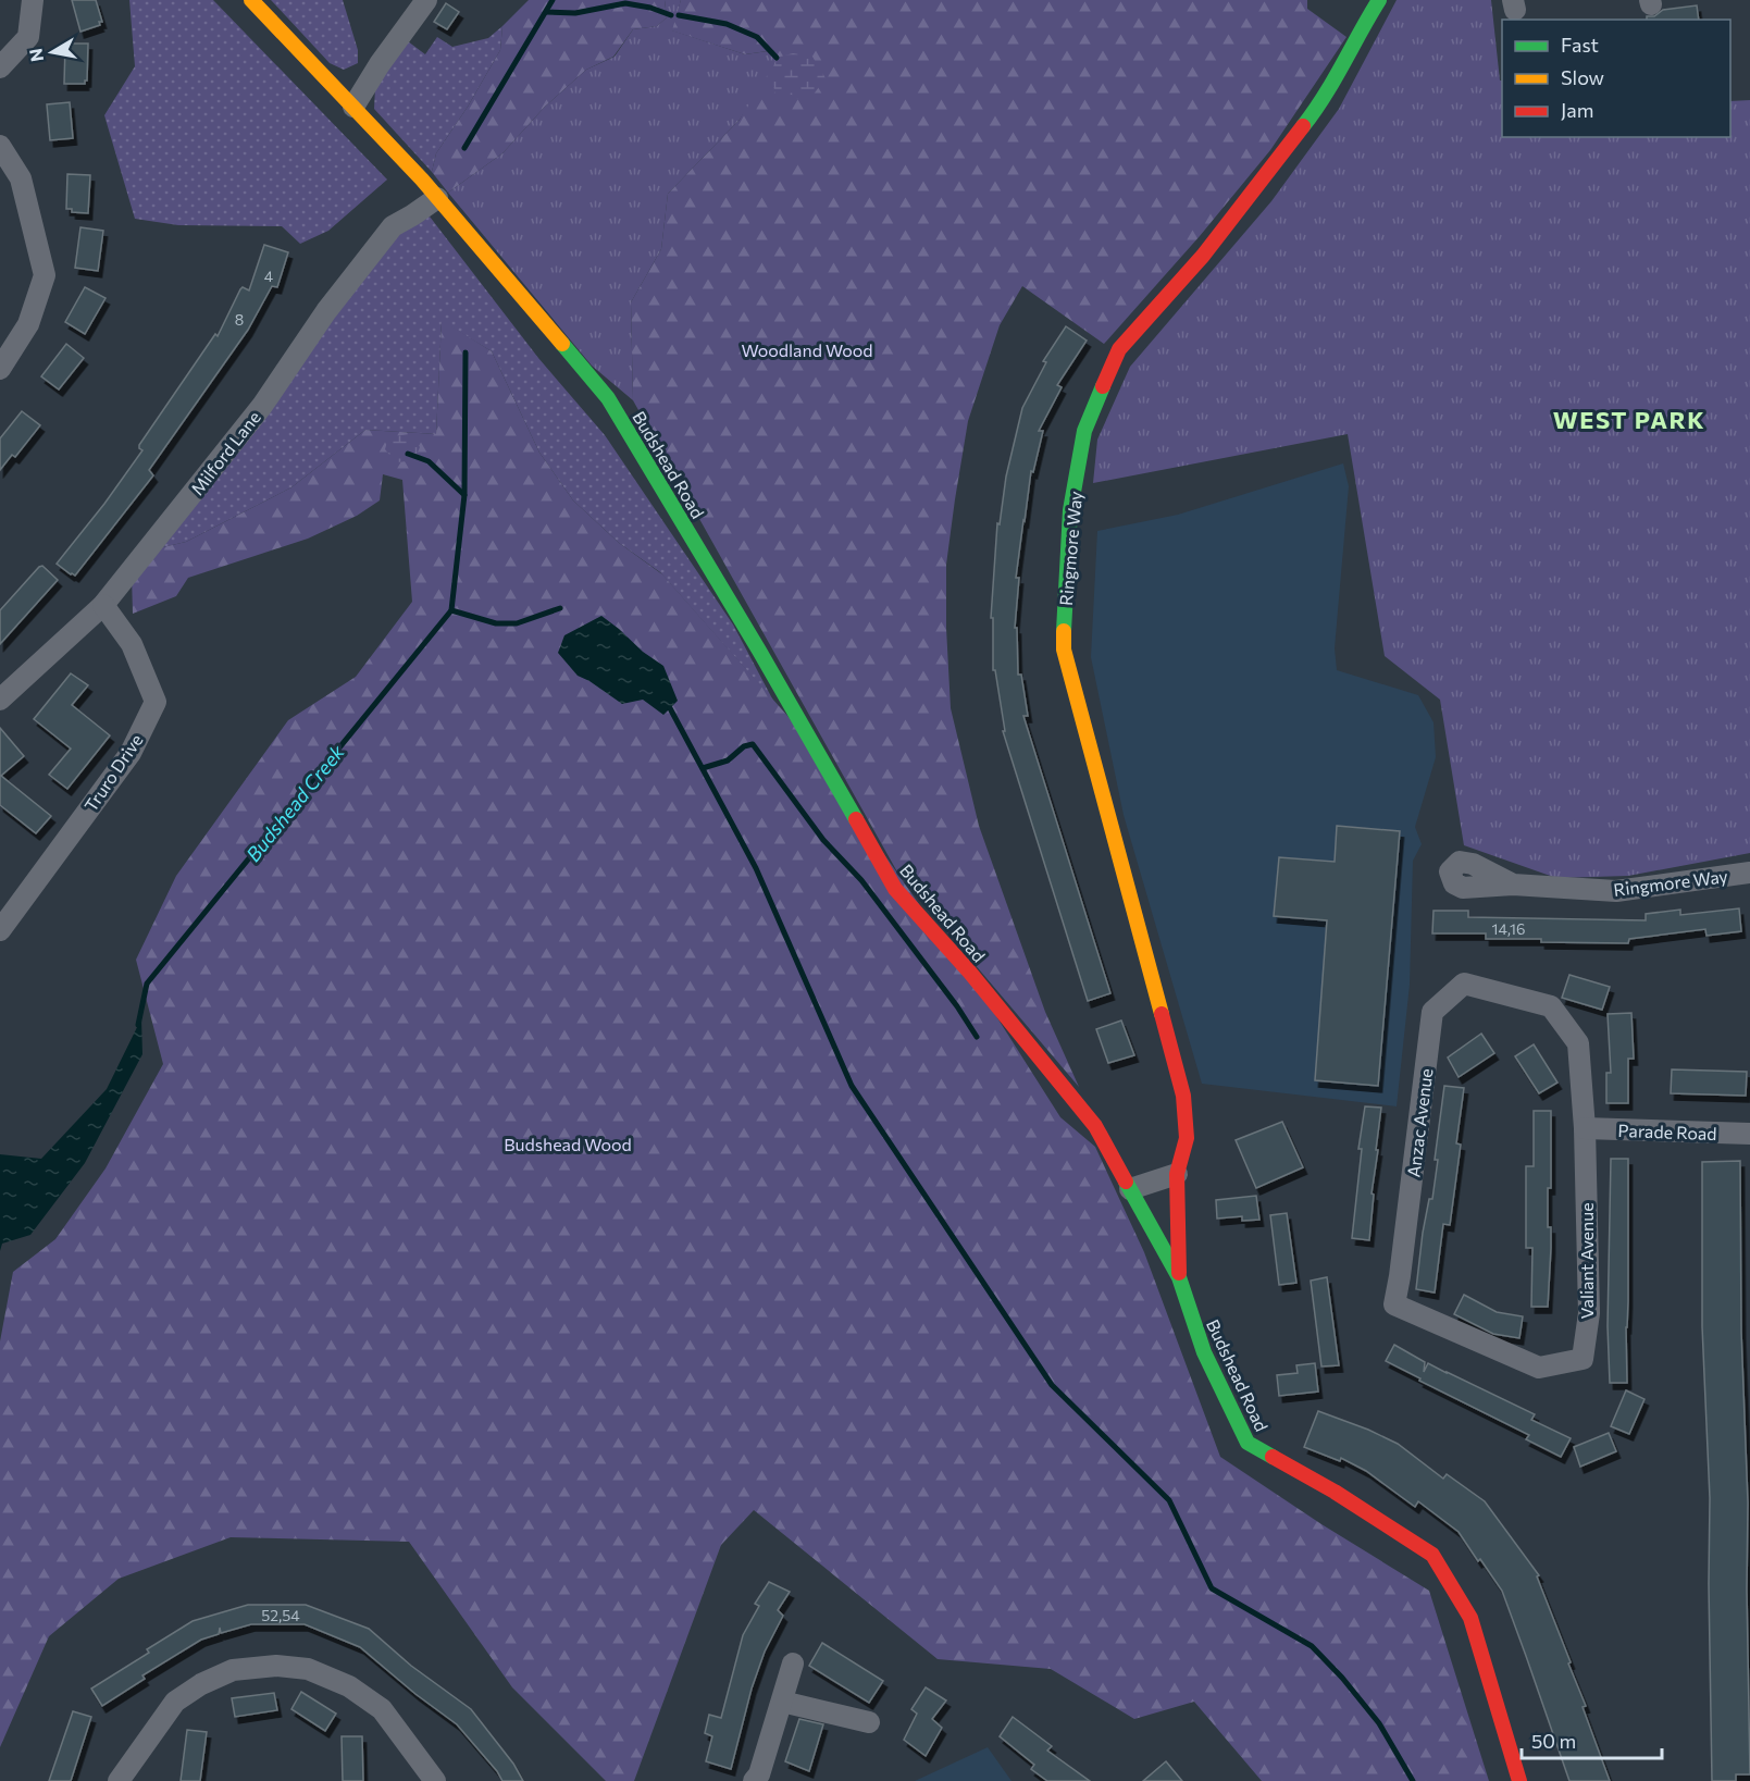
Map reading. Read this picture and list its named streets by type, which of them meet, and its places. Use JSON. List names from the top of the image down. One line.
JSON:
{"streets":{"street":["Milford Lane","Budshead Road","Ringmore Way","Truro Drive","Anzac Avenue","Parade Road","Valiant Avenue"]},"crossings":[["Milford Lane","Budshead Road"],["Milford Lane","Truro Drive"],["Budshead Road","Ringmore Way"],["Anzac Avenue","Parade Road"],["Anzac Avenue","Valiant Avenue"],["Parade Road","Valiant Avenue"]],"districts":["WEST PARK"],"water":["Budshead Creek"],"parks":["Woodland Wood","Budshead Wood"],"house_numbers":["4","8","14,16","52,54"],"legend":["Fast","Slow","Jam"],"scale_bar":"50 m","north":"left"}
